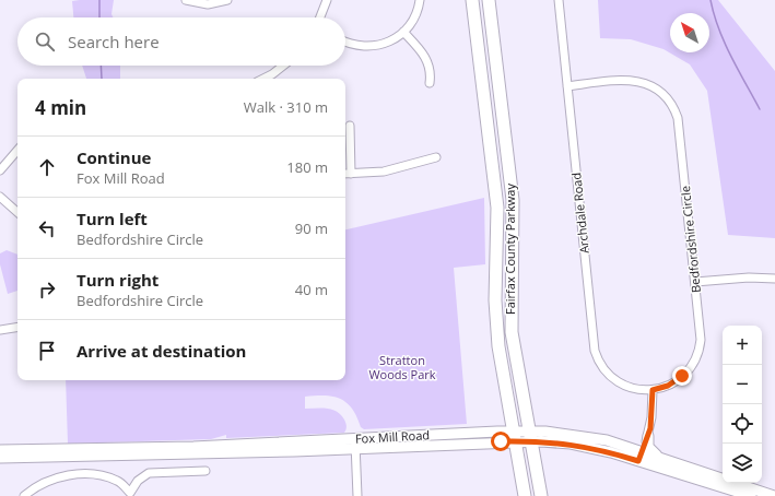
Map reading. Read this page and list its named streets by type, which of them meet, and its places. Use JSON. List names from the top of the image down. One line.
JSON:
{"streets":{"highway":["Fairfax County Parkway"],"main road":["Fox Mill Road"],"street":["Archdale Road","Bedfordshire Circle"]},"crossings":[["Archdale Road","Bedfordshire Circle"],["Fairfax County Parkway","Fox Mill Road"]],"parks":["Stratton Woods Park"],"north":"top left","page":{"search":"Search here","heading":["4 min","Walk · 310 m"],"list":[["Continue","Fox Mill Road","180 m"],["Turn left","Bedfordshire Circle","90 m"],["Turn right","Bedfordshire Circle","40 m"],"Arrive at destination"],"map_buttons":["+","−"]}}
